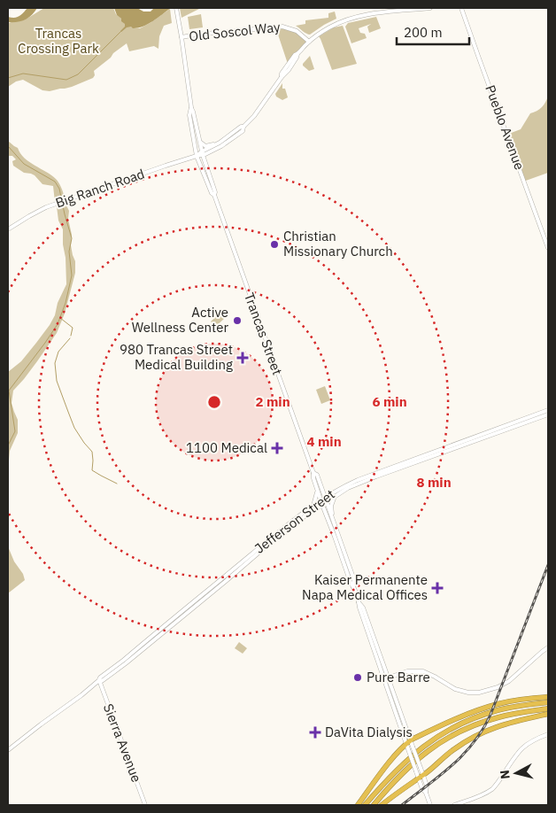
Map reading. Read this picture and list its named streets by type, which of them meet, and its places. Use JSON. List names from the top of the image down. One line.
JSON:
{"streets":{"main road":["Old Soscol Way","Pueblo Avenue","Big Ranch Road","Trancas Street","Jefferson Street","Sierra Avenue"]},"crossings":[["Old Soscol Way","Trancas Street"],["Big Ranch Road","Trancas Street"],["Trancas Street","Jefferson Street"],["Jefferson Street","Sierra Avenue"]],"parks":["Trancas Crossing Park"],"places":{"other":["Christian Missionary Church","Active Wellness Center","Pure Barre"],"health":["980 Trancas Street Medical Building","1100 Medical","Kaiser Permanente Napa Medical Offices","DaVita Dialysis"]},"scale_bar":"200 m","north":"left","rings":["2 min","6 min","4 min","8 min"]}
